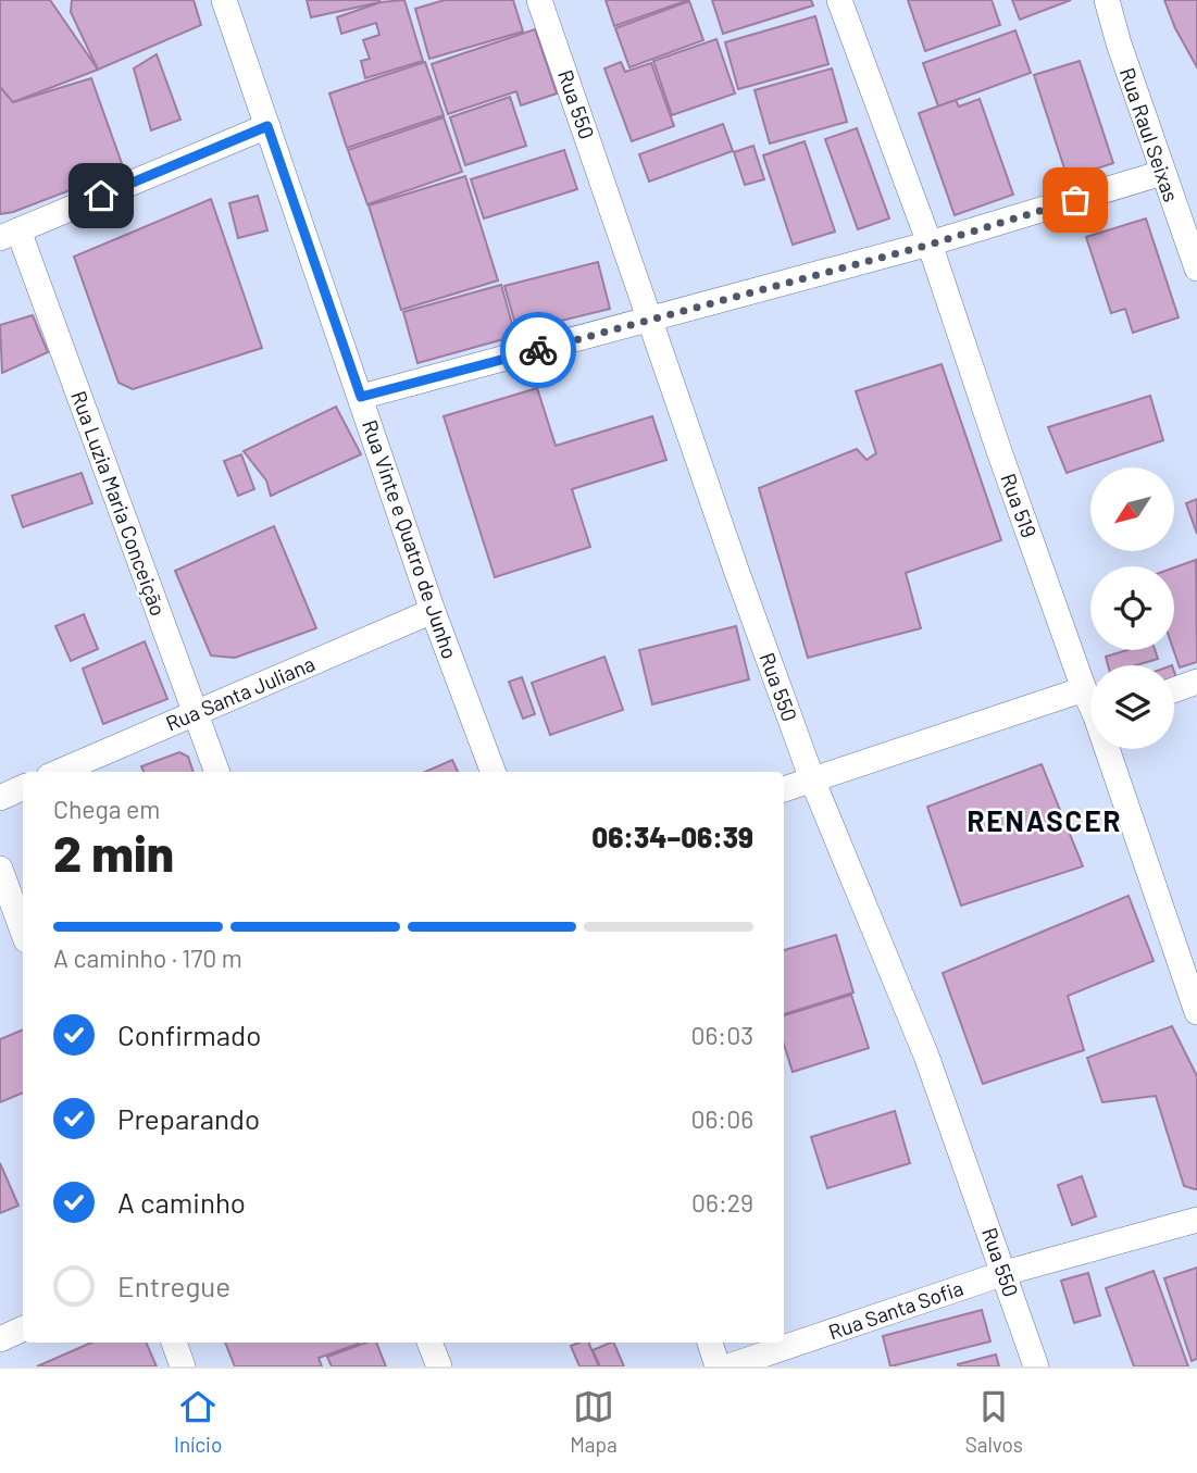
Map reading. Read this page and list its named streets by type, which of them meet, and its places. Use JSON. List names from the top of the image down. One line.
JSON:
{"streets":{"street":["Rua 550","Rua Raul Seixas","Rua Luzia Maria Conceição","Rua 519","Rua Vinte e Quatro de Junho","Rua Santa Juliana","Rua Santa Sofia"]},"crossings":[["Rua 550","Rua Santa Sofia"],["Rua Luzia Maria Conceição","Rua Santa Juliana"],["Rua Vinte e Quatro de Junho","Rua Santa Juliana"]],"districts":["RENASCER"],"north":"bottom left","page":{"heading":["2 min","Chega em","06:34–06:39"],"bar":"A caminho · 170 m","list":[["Confirmado","06:03"],["Preparando","06:06"],["A caminho","06:29"],"Entregue"],"tabs":["Início","Mapa","Salvos"]}}
